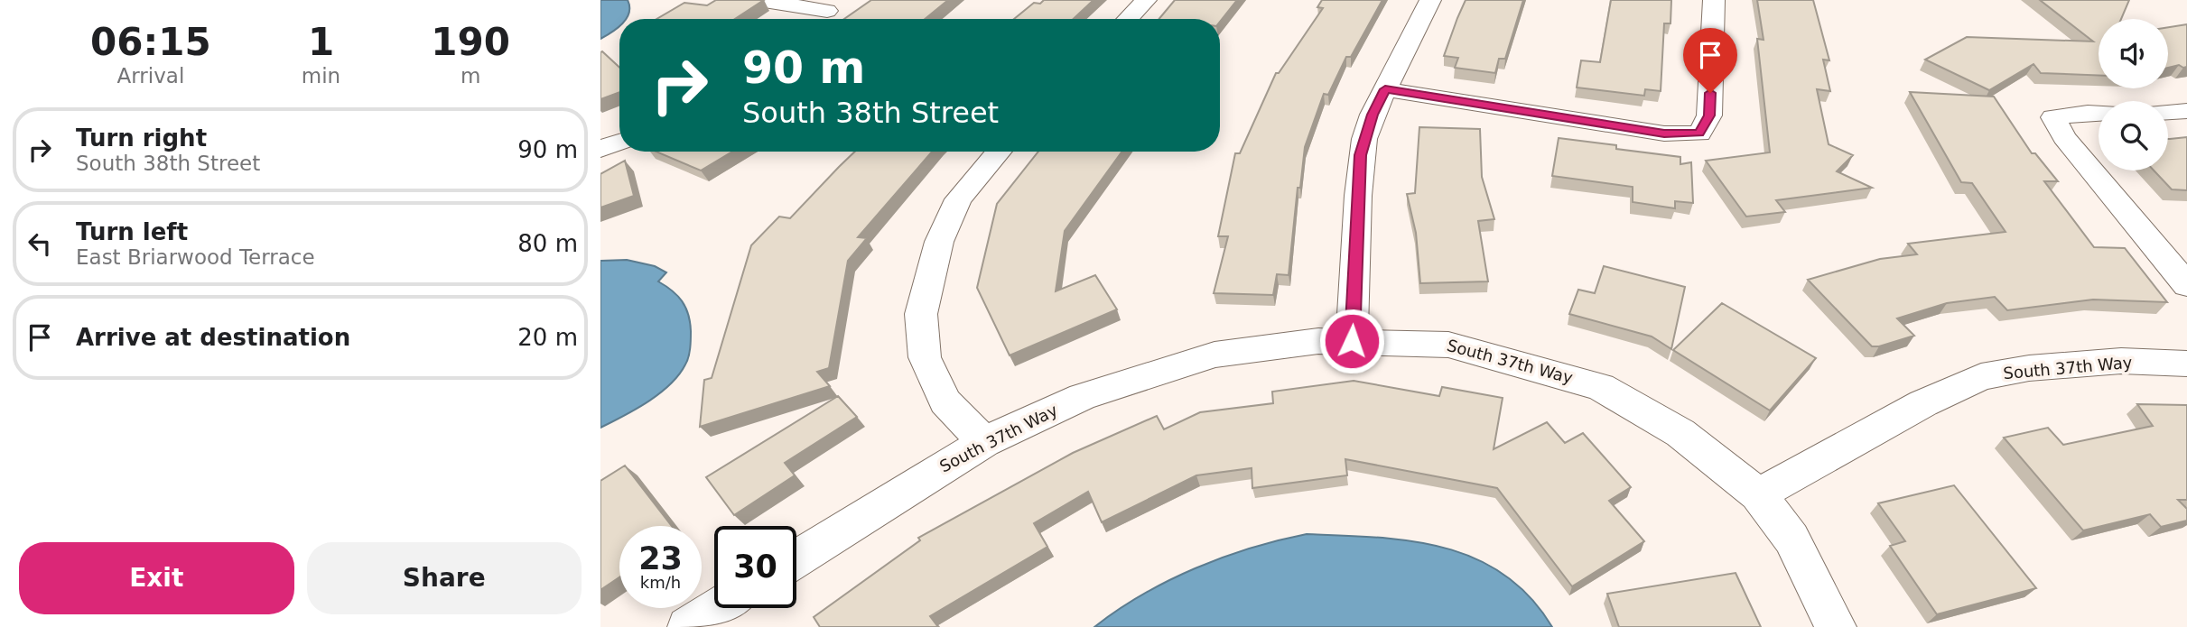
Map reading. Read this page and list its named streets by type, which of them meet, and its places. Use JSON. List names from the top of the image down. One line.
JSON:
{"streets":{"street":["South 37th Way"]},"page":{"eta":["06:15","Arrival","1","min","190","m"],"turn":["90 m","South 38th Street"],"list":[{"name":"Turn right","note":"South 38th Street","value":"90 m"},{"name":"Turn left","note":"East Briarwood Terrace","value":"80 m"},{"name":"Arrive at destination","value":"20 m"}],"speed":"23 km/h","limit":"30","buttons":["Exit","Share"]}}
